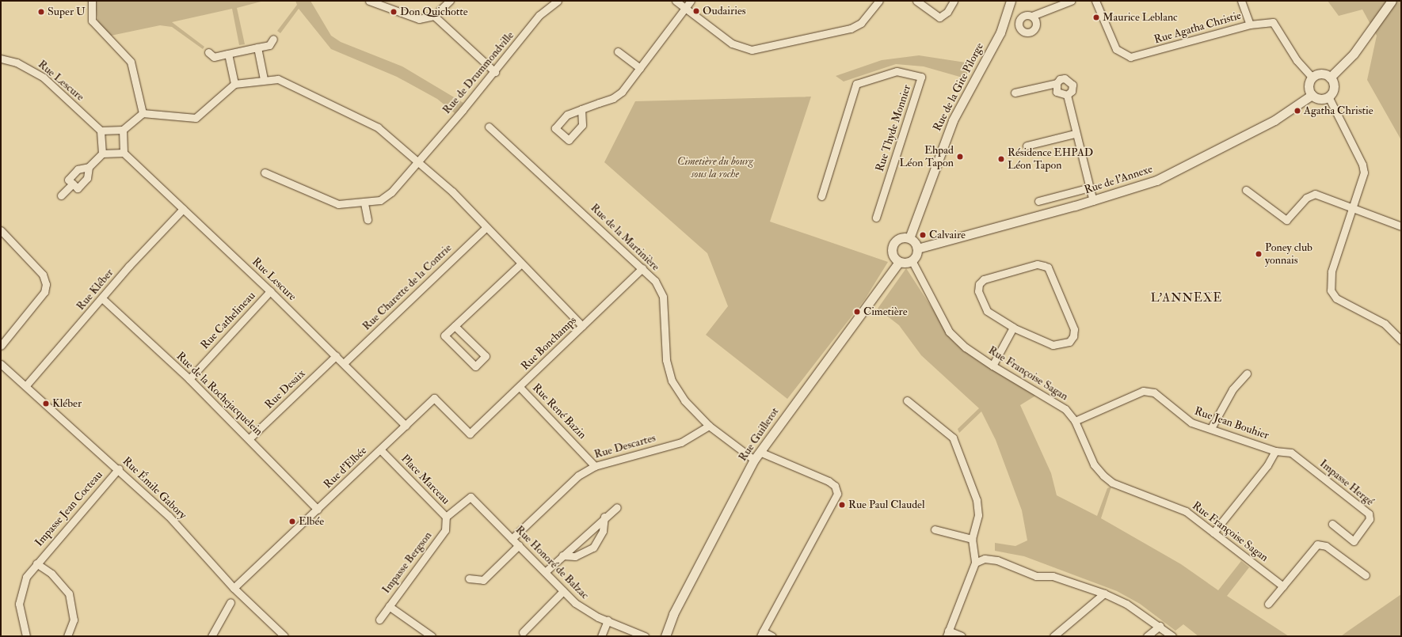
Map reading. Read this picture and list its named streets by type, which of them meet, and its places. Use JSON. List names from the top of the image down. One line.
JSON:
{"streets":{"street":["Rue Agatha Christie","Rue de Drummondville","Rue Lescure","Rue de la Gite Pilorge","Rue Thyde Monnier","Rue de l'Annexe","Rue de la Martinière","Rue Charette de la Contrie","Rue Kléber","Rue Cathelineau","Rue Bonchamps","Rue Françoise Sagan","Rue Desaix","Rue de la Rochejacquelein","Rue René Bazin","Rue Jean Bouhier","Rue Guillerot","Rue Descartes","Rue d'Elbée","Place Marceau","Impasse Hergé","Rue Émile Gabory","Impasse Jean Cocteau","Impasse Bergson","Rue Honoré de Balzac"]},"crossings":[["Rue Agatha Christie","Rue de l'Annexe"],["Rue Lescure","Rue Charette de la Contrie"],["Rue Lescure","Rue Kléber"],["Rue Lescure","Rue Cathelineau"],["Rue Lescure","Rue Desaix"],["Rue Lescure","Rue d'Elbée"],["Rue de la Gite Pilorge","Rue de l'Annexe"],["Rue de la Gite Pilorge","Rue Françoise Sagan"],["Rue de la Gite Pilorge","Rue Guillerot"],["Rue de l'Annexe","Rue Françoise Sagan"],["Rue de l'Annexe","Rue Guillerot"],["Rue de la Martinière","Rue Bonchamps"],["Rue de la Martinière","Rue Guillerot"],["Rue de la Martinière","Rue Descartes"],["Rue Kléber","Rue de la Rochejacquelein"],["Rue Kléber","Rue Émile Gabory"],["Rue Cathelineau","Rue de la Rochejacquelein"],["Rue Bonchamps","Rue René Bazin"],["Rue Bonchamps","Rue d'Elbée"],["Rue Françoise Sagan","Rue Jean Bouhier"],["Rue Françoise Sagan","Rue Guillerot"],["Rue Desaix","Rue de la Rochejacquelein"],["Rue de la Rochejacquelein","Rue d'Elbée"],["Rue René Bazin","Rue Descartes"],["Rue Jean Bouhier","Impasse Hergé"],["Rue Descartes","Rue Honoré de Balzac"],["Rue d'Elbée","Place Marceau"],["Rue d'Elbée","Rue Émile Gabory"],["Place Marceau","Impasse Bergson"],["Place Marceau","Rue Honoré de Balzac"],["Rue Émile Gabory","Impasse Jean Cocteau"]],"districts":["L'ANNEXE"],"parks":["Cimetière du bourg sous la roche"],"places":["Oudairies","Super U","Don Quichotte","Maurice Leblanc","Agatha Christie","Ehpad Léon Tapon","Résidence EHPAD Léon Tapon","Calvaire","Poney club yonnais","Cimetière","Kléber","Rue Paul Claudel","Elbée"]}
